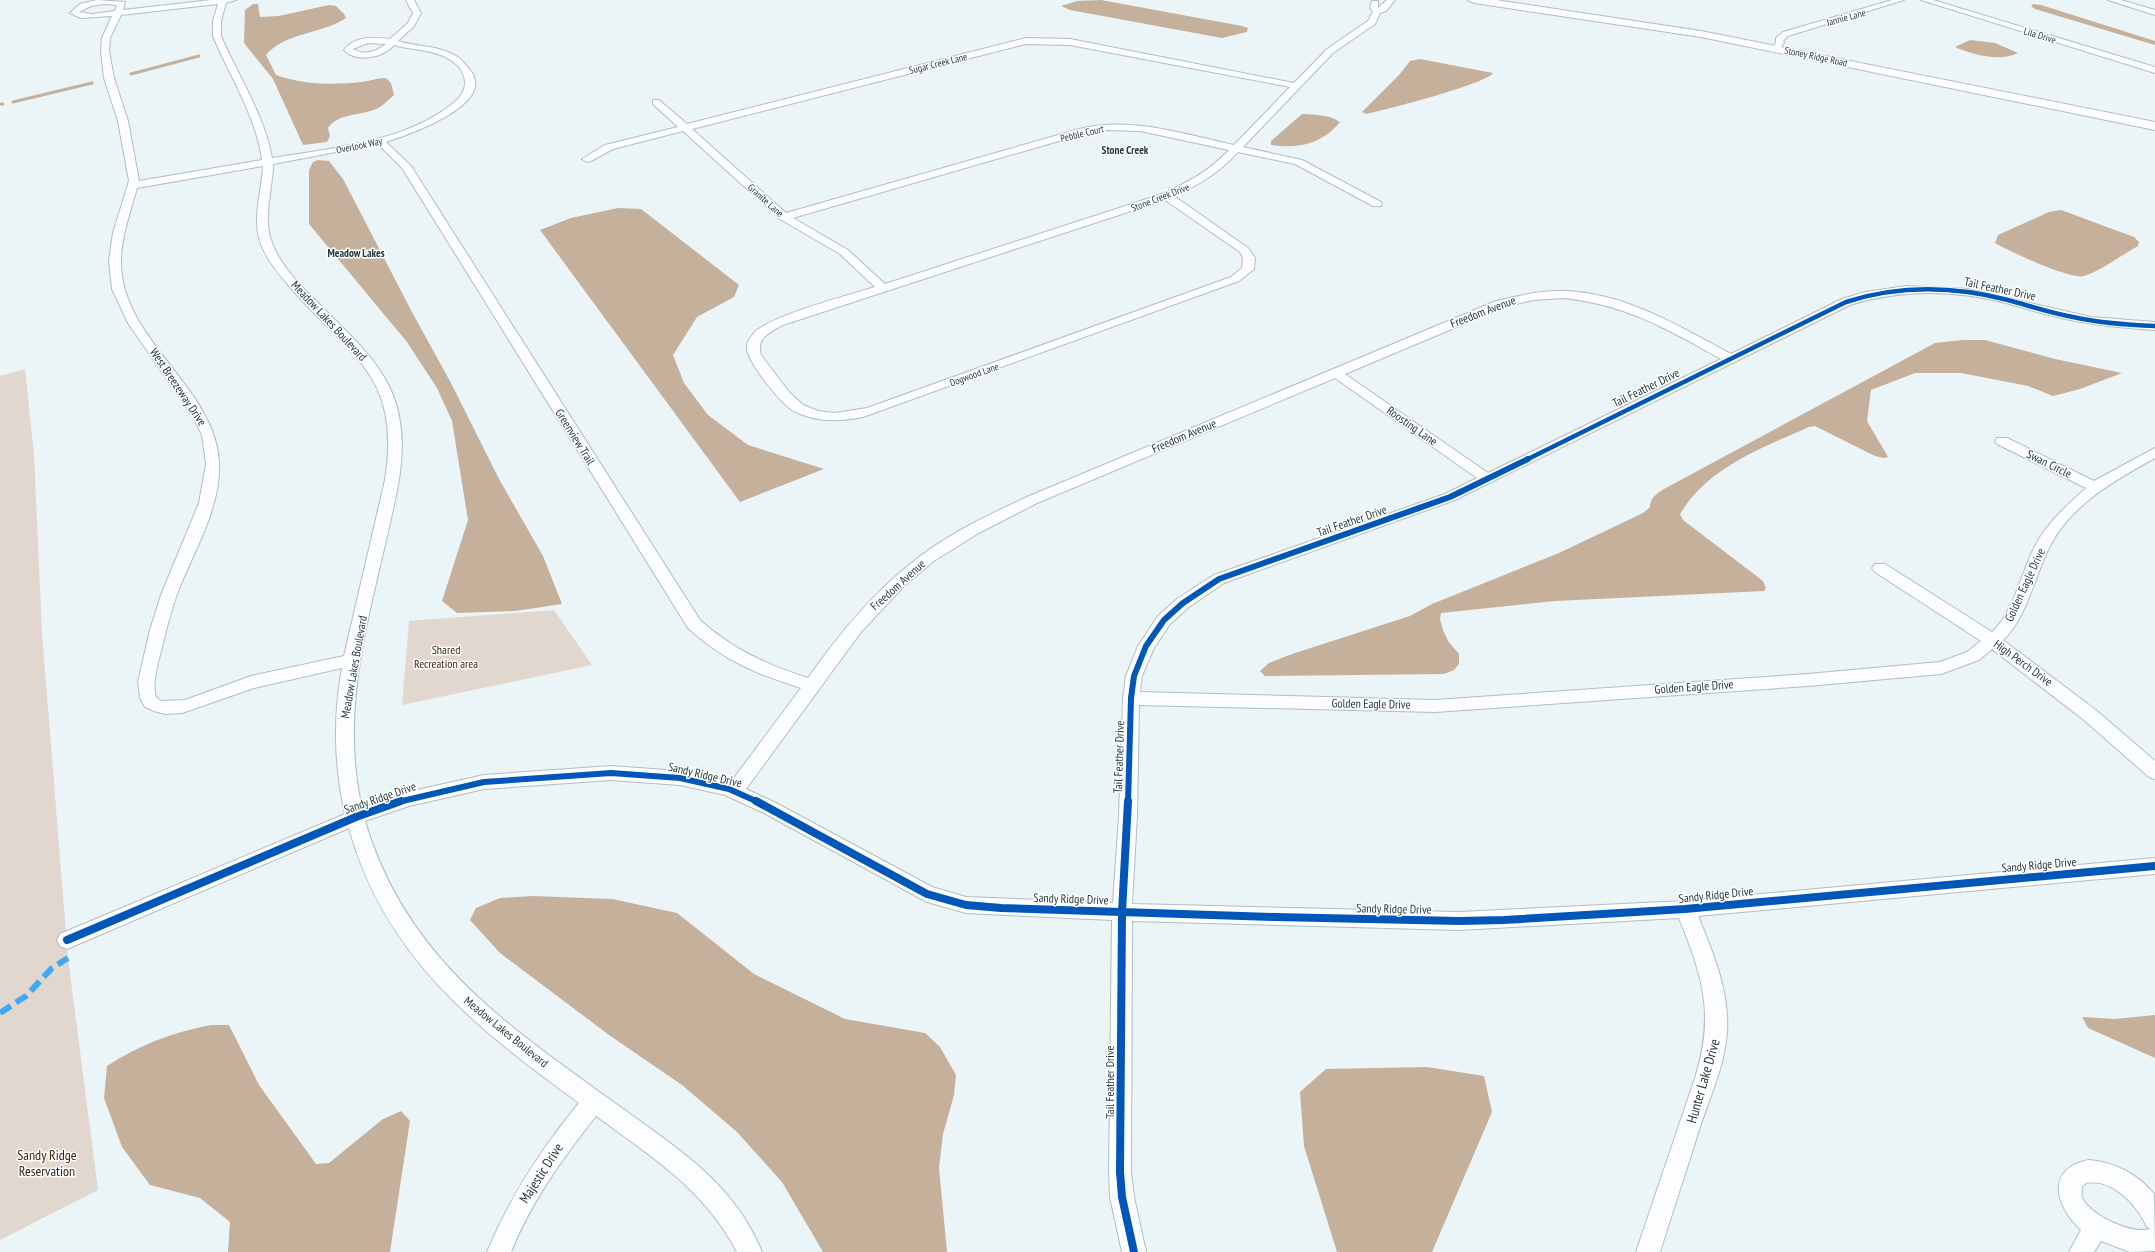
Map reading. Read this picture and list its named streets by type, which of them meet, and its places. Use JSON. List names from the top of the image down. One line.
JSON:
{"streets":{"street":["Jannie Lane","Lila Drive","Stoney Ridge Road","Sugar Creek Lane","Pebble Court","Overlook Way","Stone Creek Drive","Granite Lane","Tail Feather Drive","Freedom Avenue","Meadow Lakes Boulevard","Dogwood Lane","West Breezeway Drive","Roosting Lane","Greenview Trail","Swan Circle","Golden Eagle Drive","High Perch Drive","Sandy Ridge Drive","Hunter Lake Drive","Majestic Drive"]},"crossings":[["Jannie Lane","Stoney Ridge Road"],["Sugar Creek Lane","Stone Creek Drive"],["Sugar Creek Lane","Granite Lane"],["Pebble Court","Stone Creek Drive"],["Pebble Court","Granite Lane"],["Overlook Way","Meadow Lakes Boulevard"],["Overlook Way","West Breezeway Drive"],["Overlook Way","Greenview Trail"],["Stone Creek Drive","Granite Lane"],["Stone Creek Drive","Dogwood Lane"],["Granite Lane","Dogwood Lane"],["Tail Feather Drive","Freedom Avenue"],["Tail Feather Drive","Roosting Lane"],["Tail Feather Drive","Golden Eagle Drive"],["Tail Feather Drive","Sandy Ridge Drive"],["Freedom Avenue","Roosting Lane"],["Freedom Avenue","Greenview Trail"],["Freedom Avenue","Sandy Ridge Drive"],["Meadow Lakes Boulevard","West Breezeway Drive"],["Meadow Lakes Boulevard","Sandy Ridge Drive"],["Meadow Lakes Boulevard","Majestic Drive"],["Swan Circle","Golden Eagle Drive"],["Golden Eagle Drive","High Perch Drive"],["Sandy Ridge Drive","Hunter Lake Drive"]],"districts":["Stone Creek","Meadow Lakes"],"parks":["Shared Recreation area","Sandy Ridge Reservation"]}
